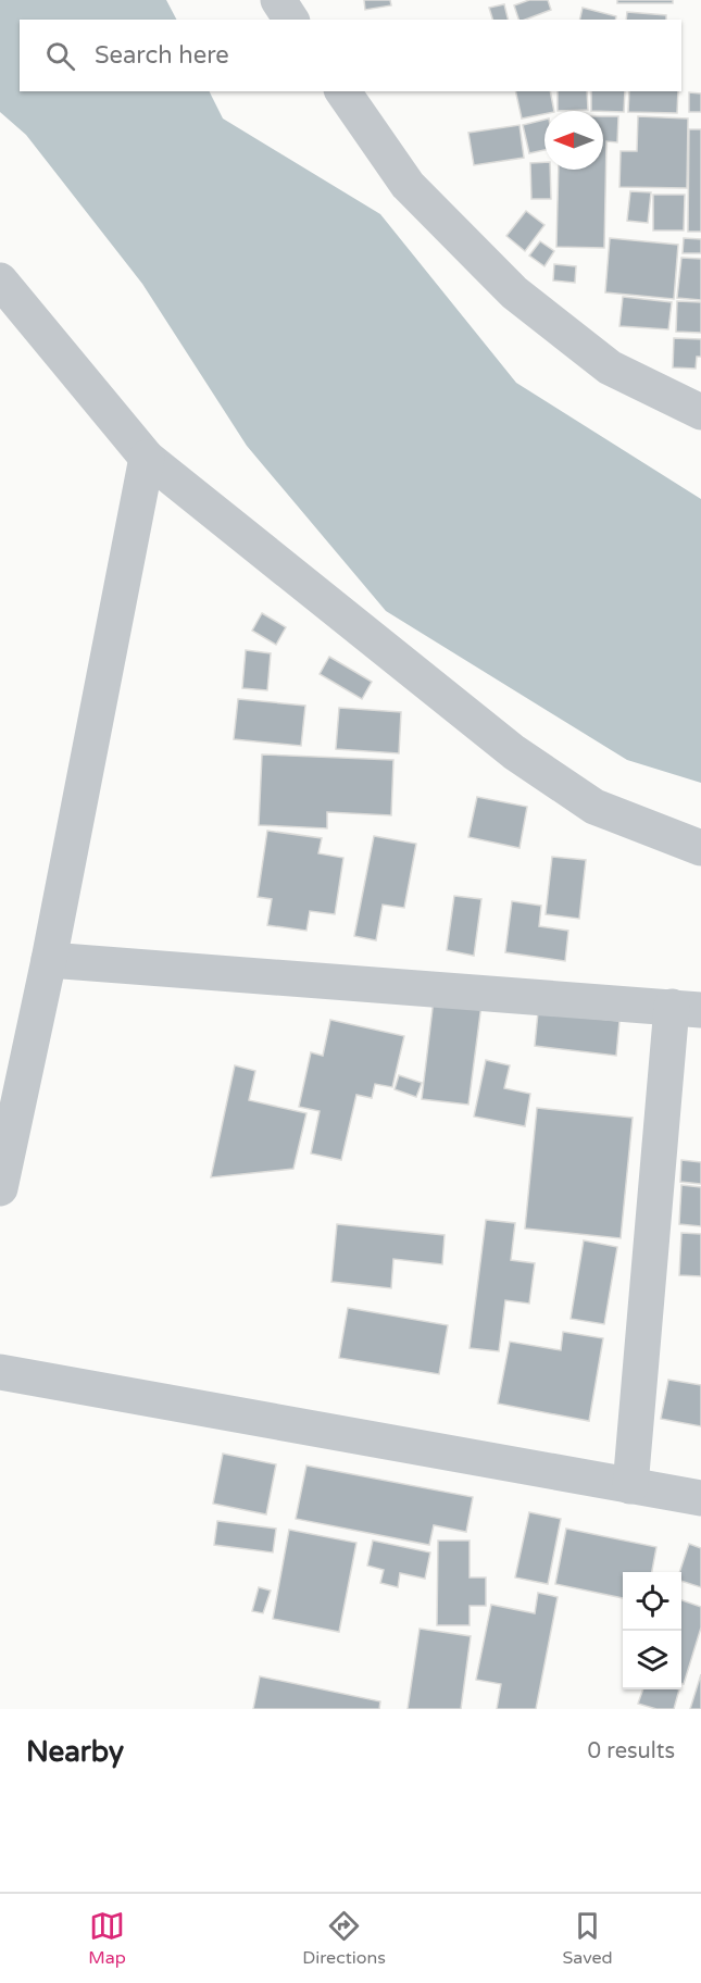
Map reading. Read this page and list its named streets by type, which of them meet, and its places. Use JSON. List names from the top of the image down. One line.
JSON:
{"north":"left","page":{"search":"Search here","heading":["Nearby","0 results"],"nav":["Map","Directions","Saved"]}}
